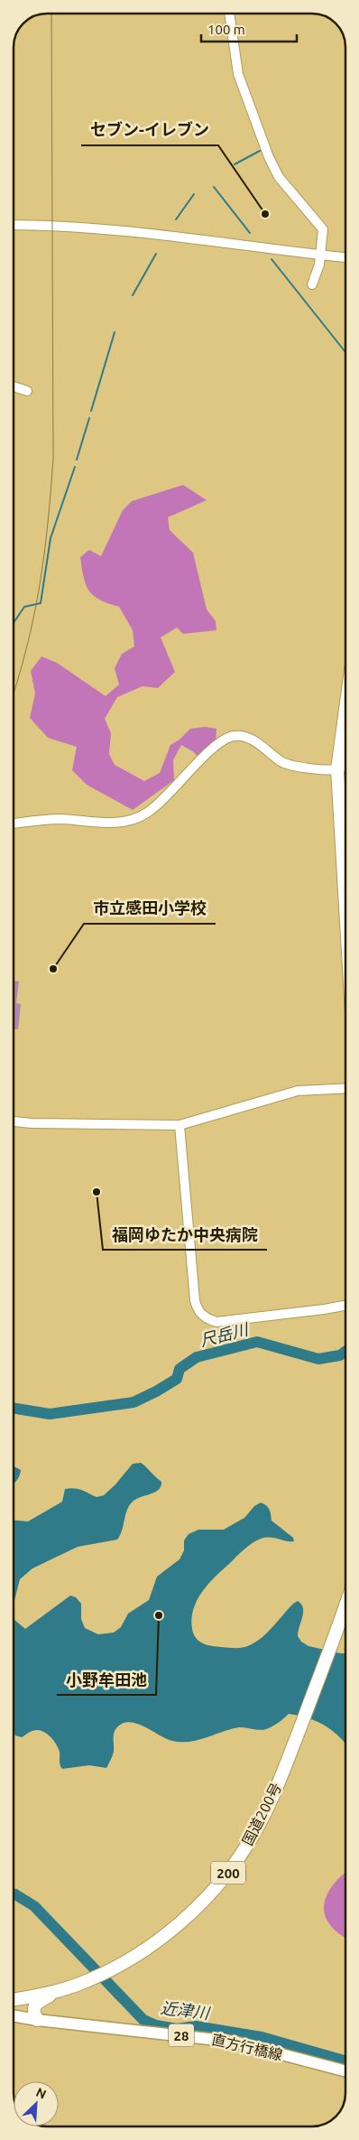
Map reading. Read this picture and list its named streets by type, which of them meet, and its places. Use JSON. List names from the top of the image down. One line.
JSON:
{"streets":{"highway":["国道200号","200"],"main road":["28","直方行橋線"]},"water":["尺岳川","近津川"],"places":["セブン-イレブン","市立感田小学校","福岡ゆたか中央病院","小野牟田池"],"scale_bar":"100 m","north":"top right"}
